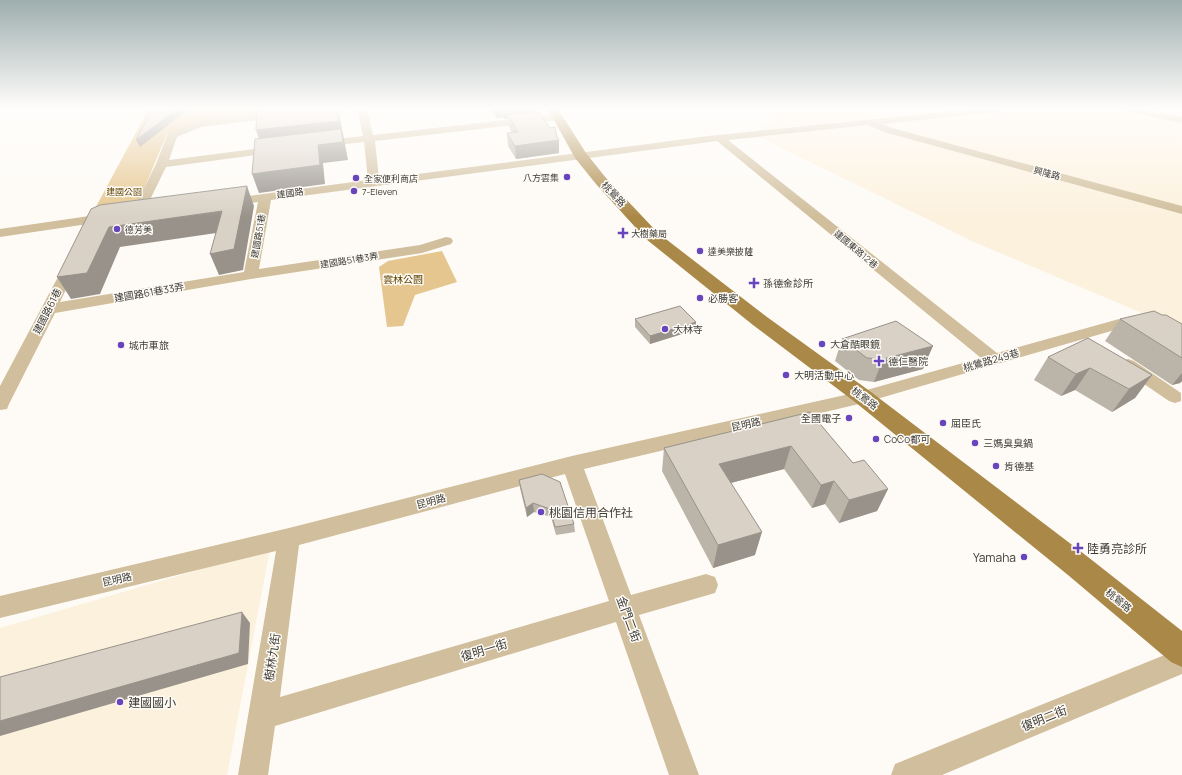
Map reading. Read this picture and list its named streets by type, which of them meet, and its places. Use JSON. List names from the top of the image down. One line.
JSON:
{"streets":{"main road":["桃鶯路"],"street":["興隆路","建國路","建國路51巷","建國東路12巷","建國路51巷3弄","建國路61巷33弄","建國路61巷","桃鶯路249巷","昆明路","金門二街","復明一街","樹林九街","復明二街"]},"crossings":[["建國路","桃鶯路"],["建國路","建國路51巷"],["桃鶯路","桃鶯路249巷"],["桃鶯路","昆明路"],["建國路51巷","建國路51巷3弄"],["建國路51巷","建國路61巷33弄"],["建國東路12巷","桃鶯路249巷"],["建國路51巷3弄","建國路61巷33弄"],["建國路61巷33弄","建國路61巷"],["桃鶯路249巷","昆明路"],["昆明路","金門二街"],["昆明路","樹林九街"],["金門二街","復明一街"],["復明一街","樹林九街"]],"parks":["建國公園","雲林公園"],"places":{"other":["八方雲集","全家便利商店","7-Eleven","德芳美","達美樂披薩","必勝客","大林寺","大倉酷眼鏡","城市車旅","大明活動中心","全國電子","屈臣氏","CoCo都可","三媽臭臭鍋","肯德基","桃園信用合作社","Yamaha","建國國小"],"health":["大樹藥局","孫德金診所","德仁醫院","陸勇亮診所"]}}
